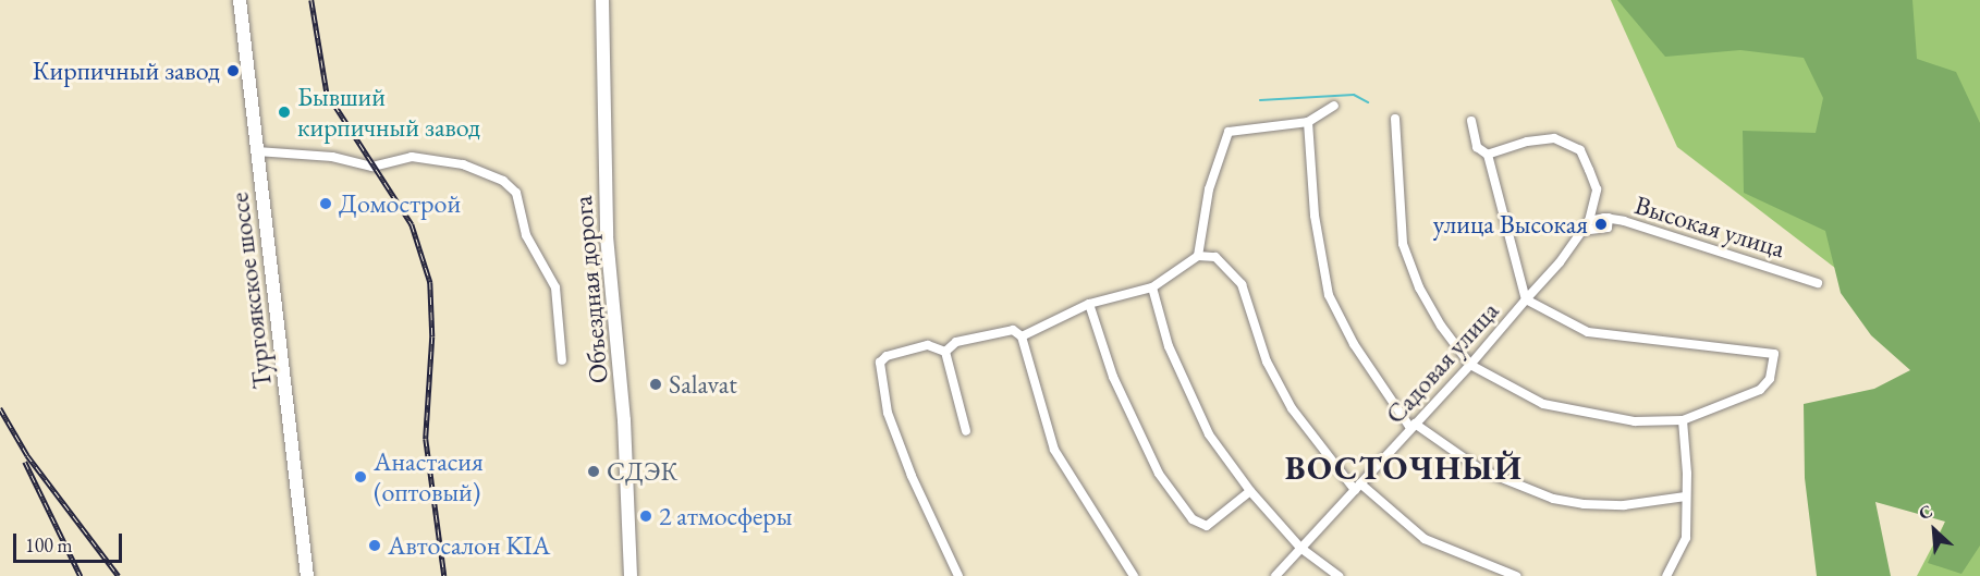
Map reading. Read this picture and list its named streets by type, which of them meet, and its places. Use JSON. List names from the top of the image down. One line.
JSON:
{"streets":{"main road":["Объездная дорога","Тургоякское шоссе"],"street":["Высокая улица","Садовая улица"]},"crossings":[["Высокая улица","Садовая улица"]],"districts":["ВОСТОЧНЫЙ"],"places":["Кирпичный завод","Бывший кирпичный завод","Домострой","улица Высокая","Salavat","СДЭК","Анастасия (оптовый)","2 атмосферы","Автосалон KIA"],"scale_bar":"100 m","north":"top left"}
